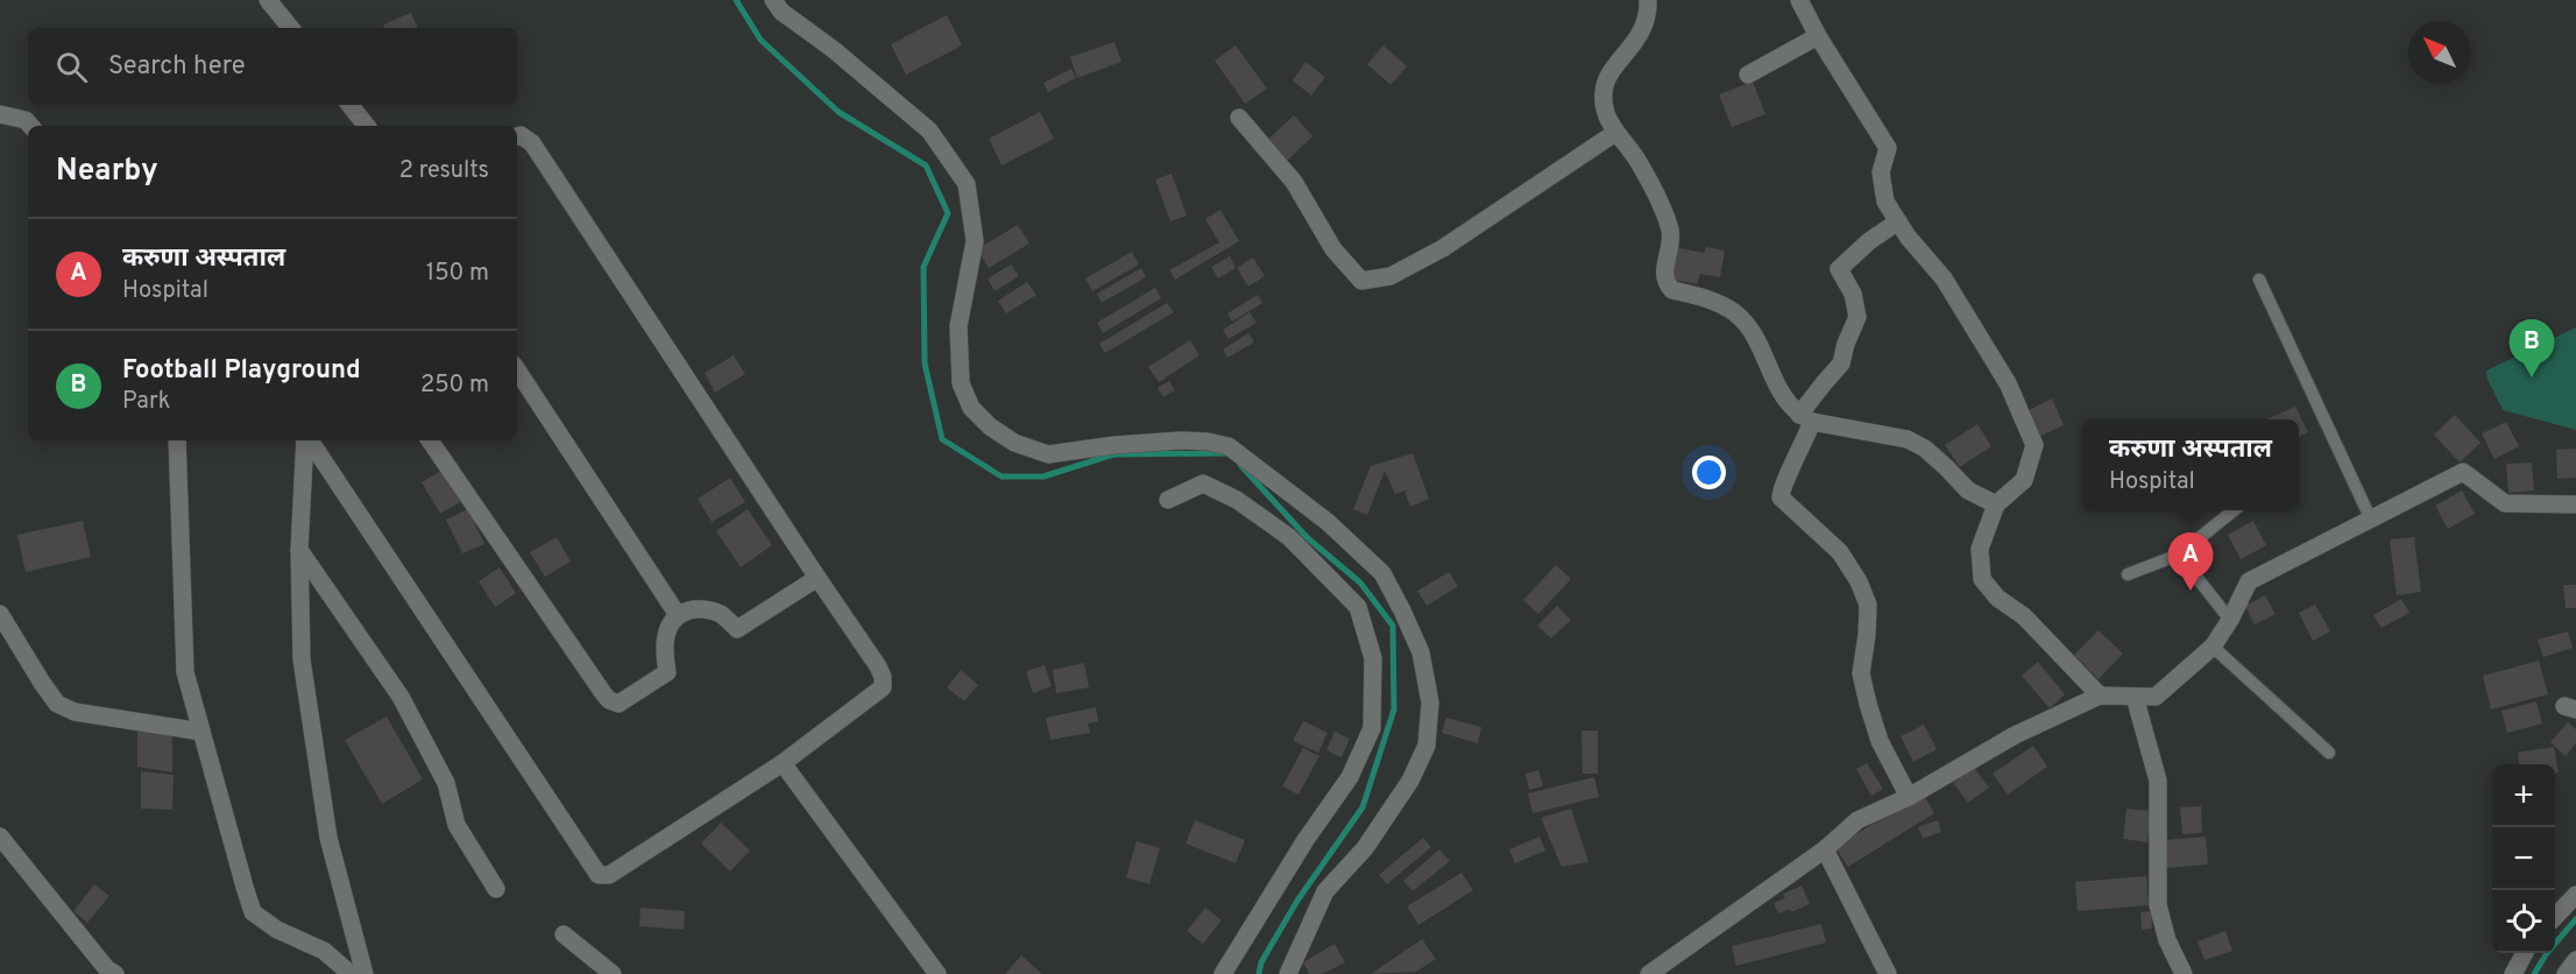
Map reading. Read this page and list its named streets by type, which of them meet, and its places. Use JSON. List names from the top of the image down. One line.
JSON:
{"north":"top left","page":{"search":"Search here","heading":["Nearby","2 results"],"list":[{"mark":"A","name":"करुणा अस्पताल","note":"Hospital","value":"150 m"},{"mark":"B","name":"Football Playground","note":"Park","value":"250 m"}],"pins":["B","A"],"popup":["करुणा अस्पताल","Hospital"],"map_buttons":["+","−"]}}
